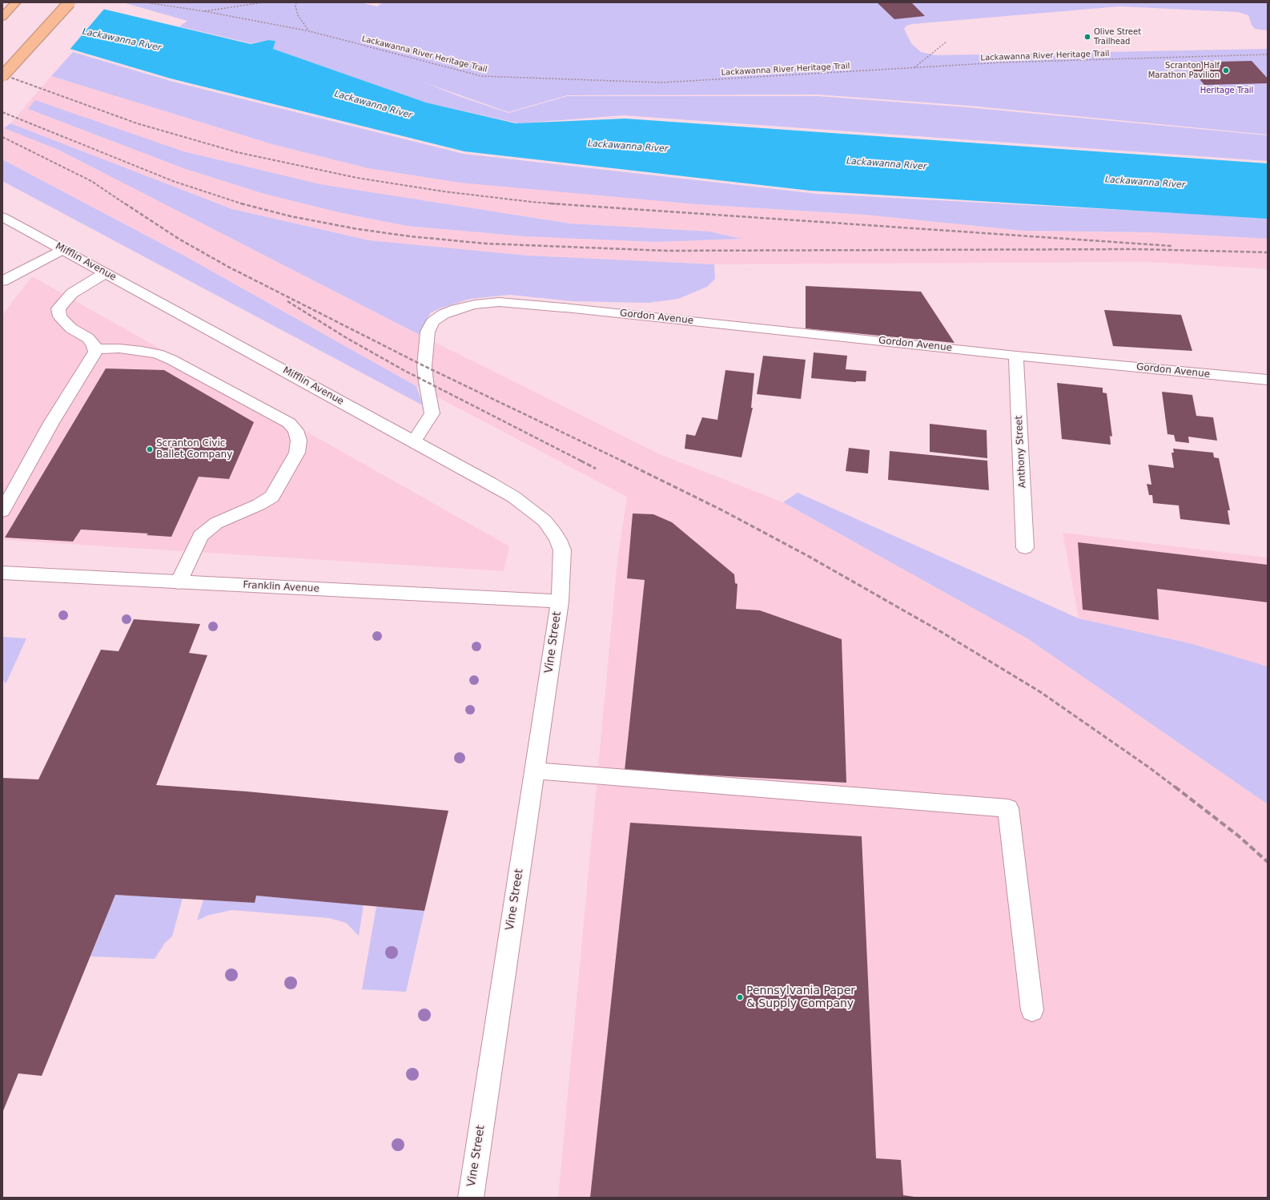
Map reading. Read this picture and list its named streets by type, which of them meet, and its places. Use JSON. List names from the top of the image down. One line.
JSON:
{"streets":{"street":["Mifflin Avenue","Gordon Avenue","Anthony Street","Franklin Avenue","Vine Street"],"path":["Lackawanna River Heritage Trail"]},"crossings":[["Mifflin Avenue","Gordon Avenue"],["Mifflin Avenue","Franklin Avenue"],["Mifflin Avenue","Vine Street"],["Gordon Avenue","Anthony Street"],["Franklin Avenue","Vine Street"]],"water":["Lackawanna River"],"parks":["Heritage Trail"],"places":["Olive Street Trailhead","Scranton Half Marathon Pavilion","Scranton Civic Ballet Company","Pennsylvania Paper & Supply Company"]}
